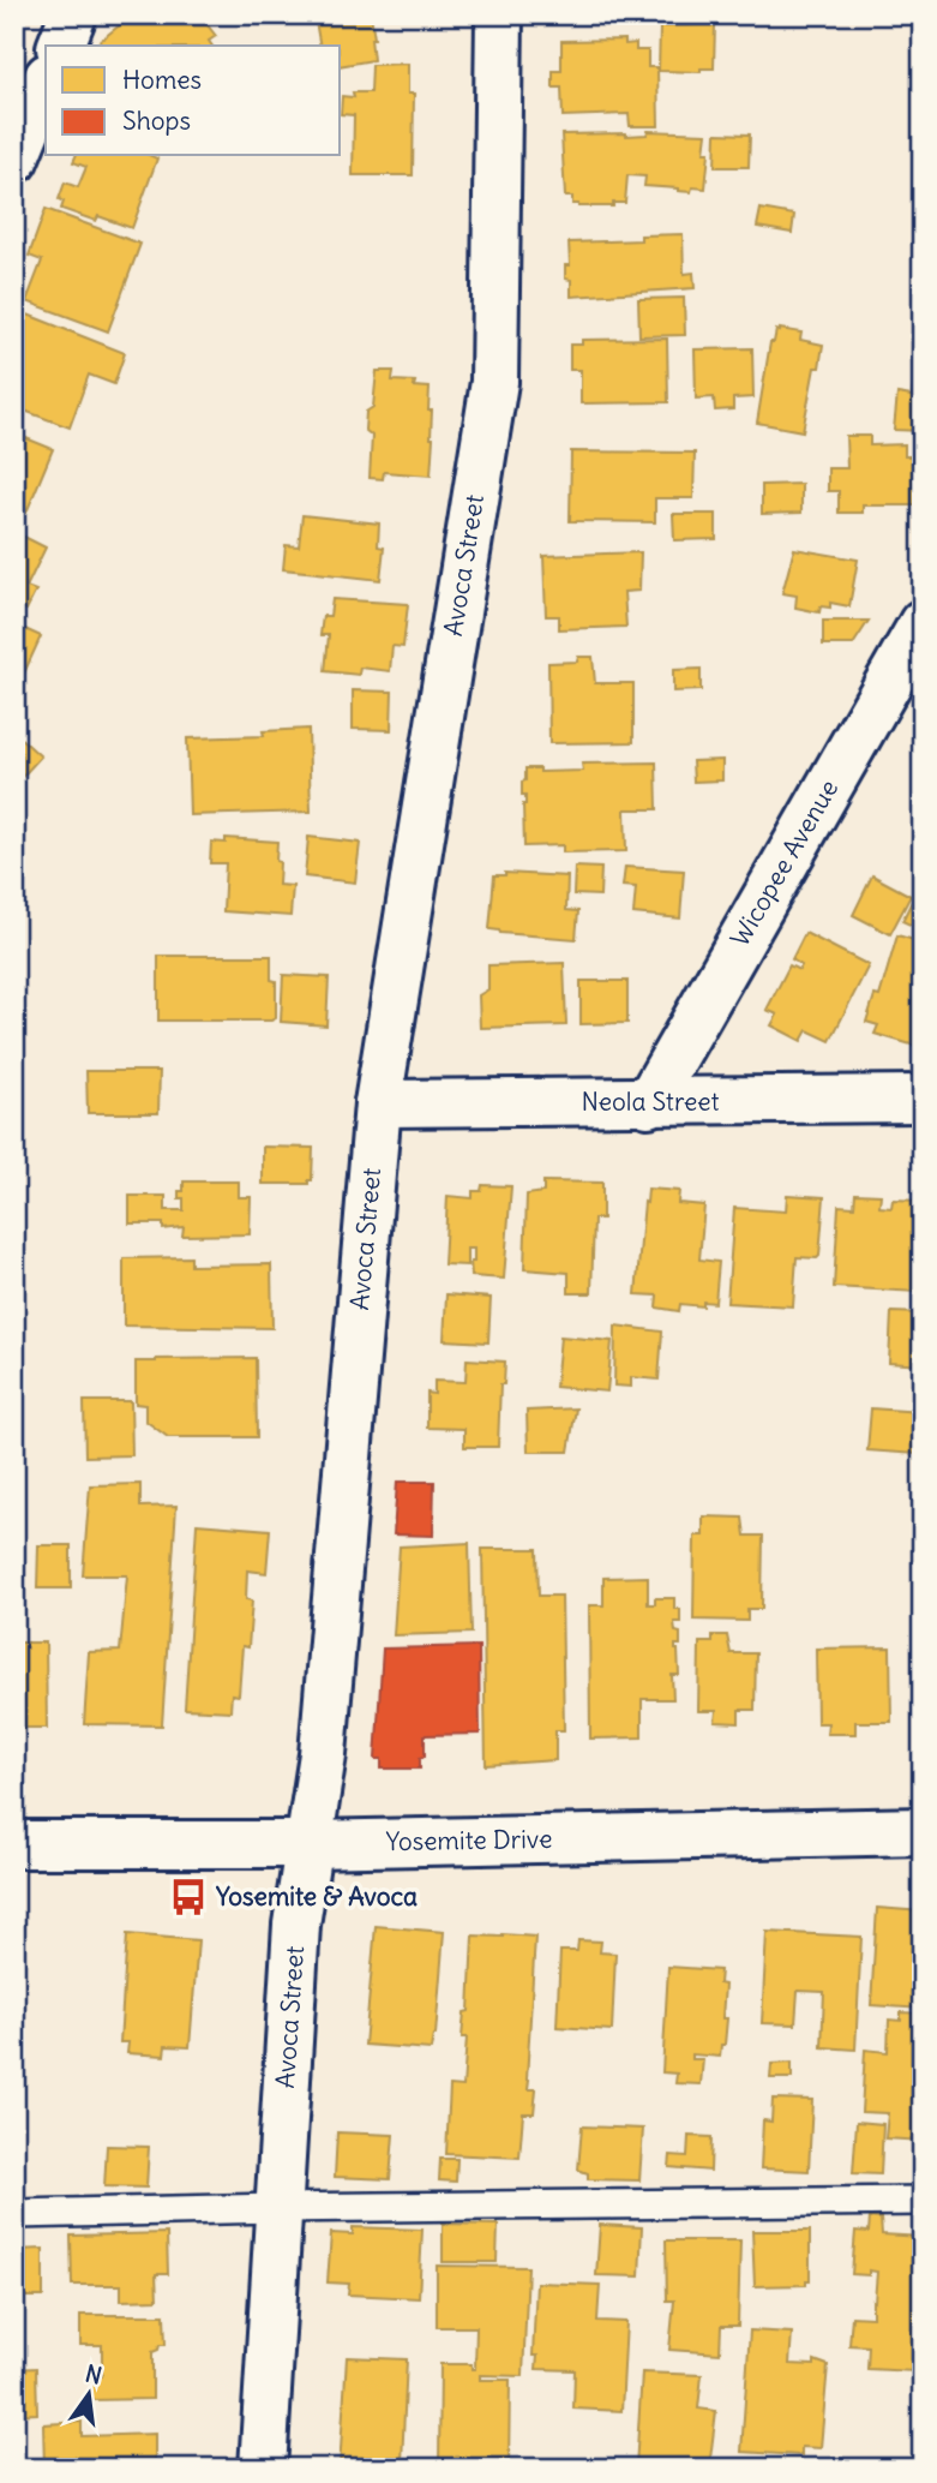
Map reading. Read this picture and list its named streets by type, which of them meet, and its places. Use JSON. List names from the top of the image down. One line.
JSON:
{"streets":{"street":["Avoca Street","Wicopee Avenue","Neola Street","Yosemite Drive"]},"crossings":[["Avoca Street","Neola Street"],["Avoca Street","Yosemite Drive"],["Wicopee Avenue","Neola Street"]],"places":{"bus stop":["Yosemite & Avoca"]},"legend":["Homes","Shops"],"north":"top"}
